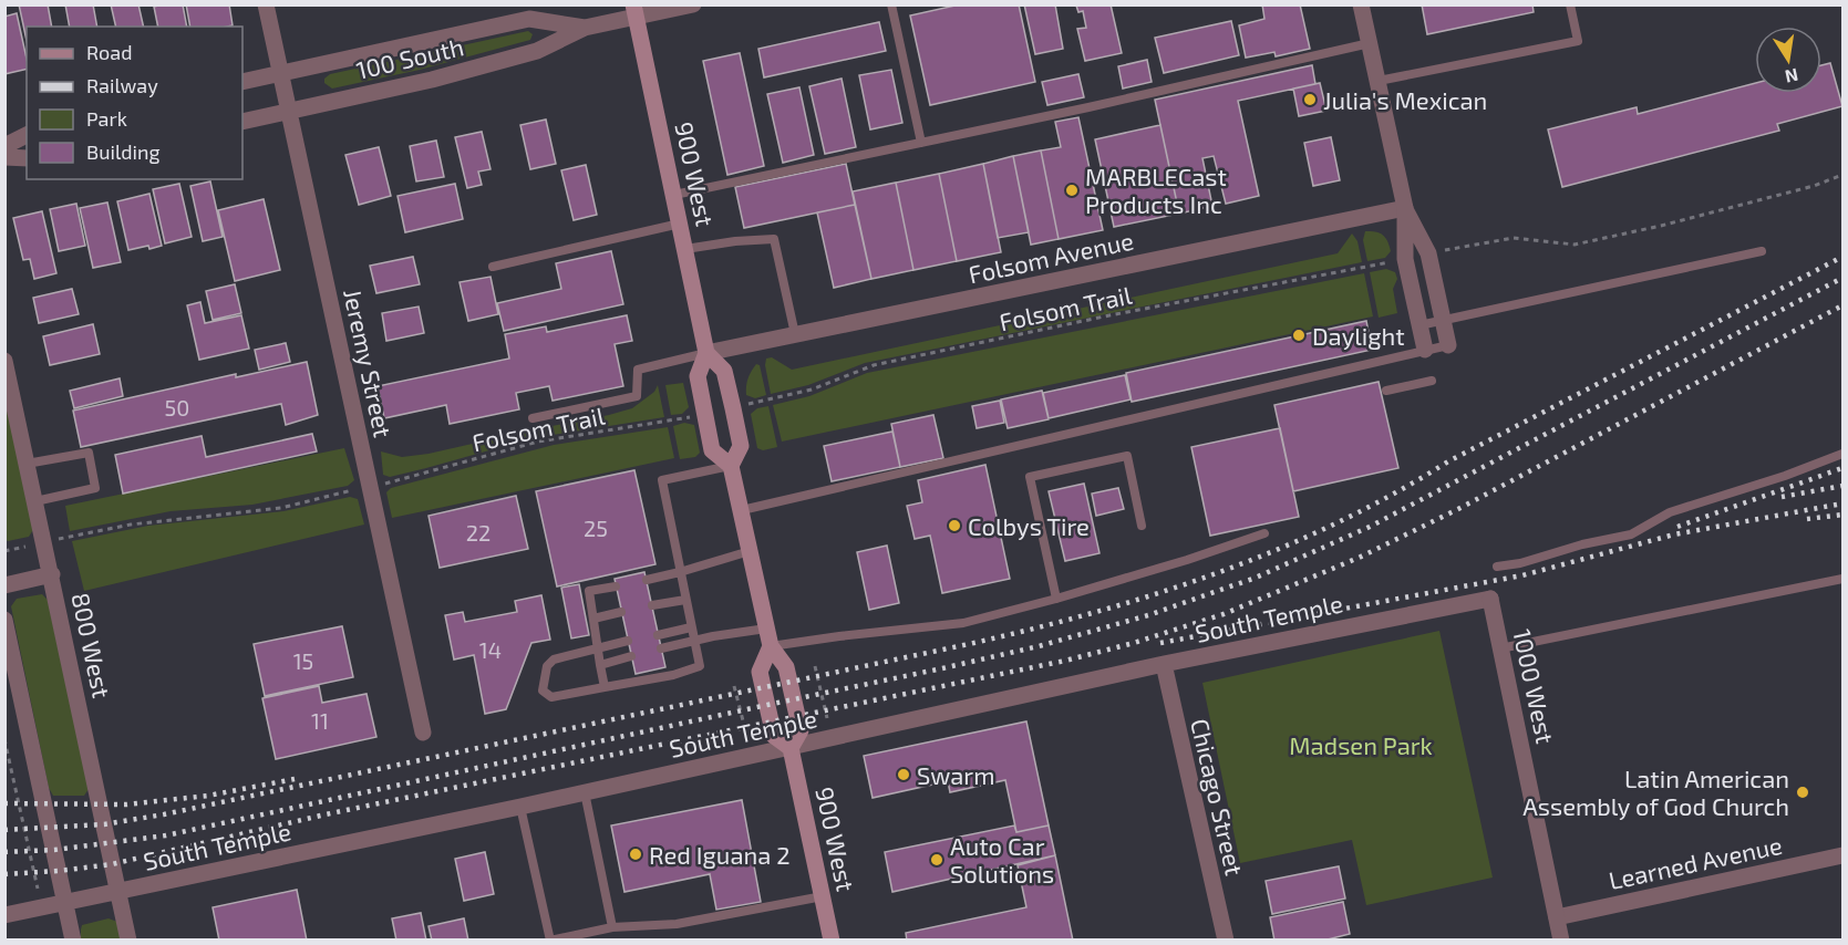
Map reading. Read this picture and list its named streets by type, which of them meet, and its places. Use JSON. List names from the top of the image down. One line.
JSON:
{"streets":{"main road":["900 West"],"street":["100 South","Folsom Avenue","Jeremy Street","South Temple","800 West","1000 West","Chicago Street","Learned Avenue"],"path":["Folsom Trail"]},"crossings":[["100 South","900 West"],["100 South","Jeremy Street"],["900 West","Folsom Avenue"],["900 West","South Temple"],["South Temple","800 West"],["South Temple","1000 West"],["South Temple","Chicago Street"],["1000 West","Learned Avenue"]],"parks":["Madsen Park"],"places":["Julia's Mexican","MARBLECast Products Inc","Daylight","Colbys Tire","Swarm","Latin American Assembly of God Church","Red Iguana 2","Auto Car Solutions"],"house_numbers":["50","25","22","14","15","11"],"legend":["Road","Railway","Park","Building"],"north":"bottom"}
